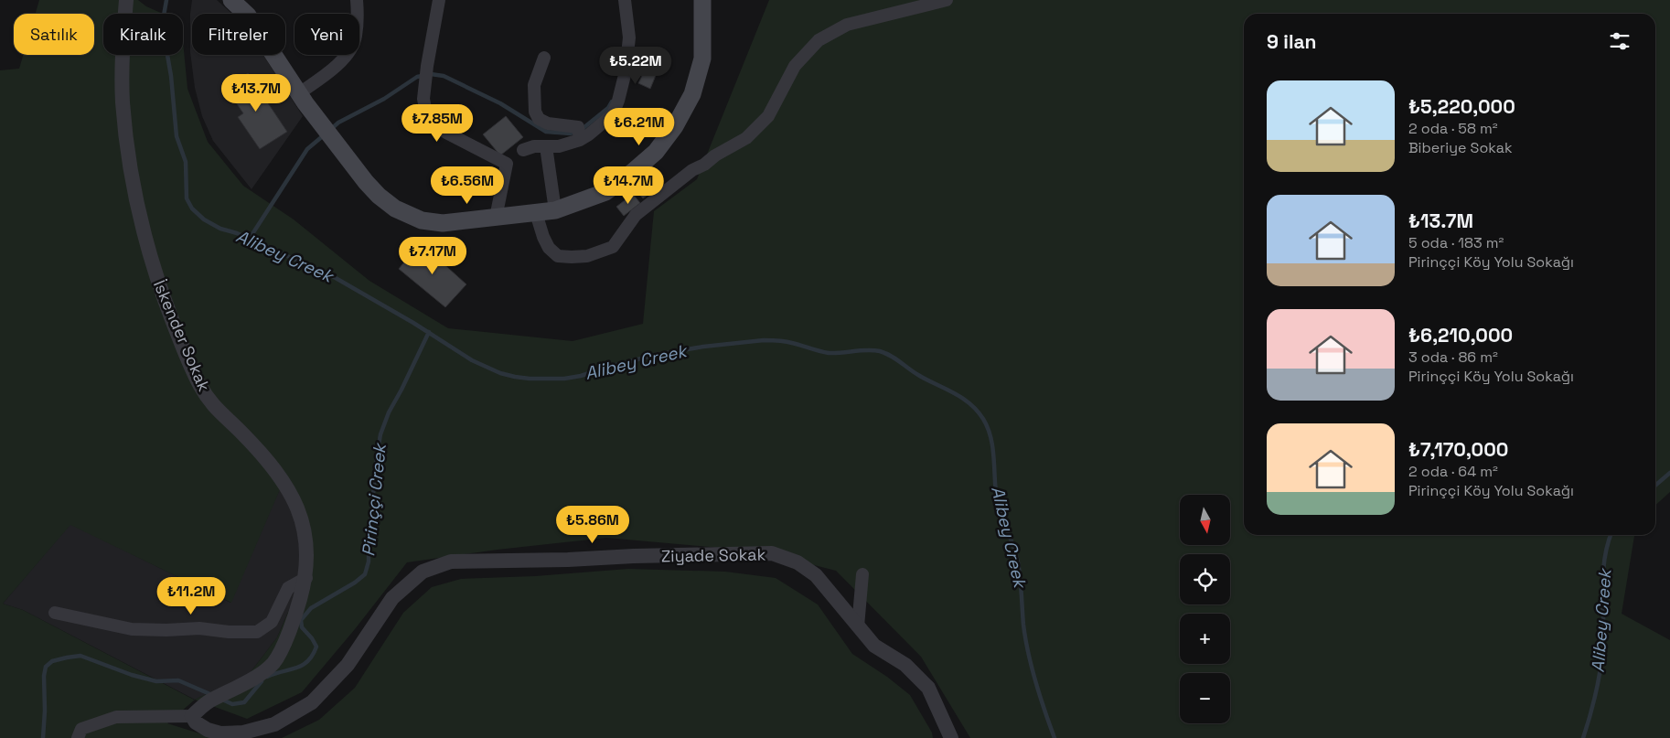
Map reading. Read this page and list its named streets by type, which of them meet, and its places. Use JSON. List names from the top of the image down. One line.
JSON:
{"streets":{"street":["İskender Sokak","Ziyade Sokak"]},"crossings":[["İskender Sokak","Ziyade Sokak"]],"water":["Alibey Creek","Pirinççi Creek"],"north":"bottom","page":{"chip":["Satılık","Kiralık","Filtreler","Yeni"],"heading":"9 ilan","price":["₺5.22M","₺13.7M","₺7.85M","₺6.21M","₺6.56M","₺14.7M","₺7.17M","₺5.86M","₺11.2M"],"list":[{"name":"₺5,220,000","note":"2 oda · 58 m² · Biberiye Sokak"},{"name":"₺13.7M","note":"5 oda · 183 m² · Pirinççi Köy Yolu Sokağı"},{"name":"₺6,210,000","note":"3 oda · 86 m² · Pirinççi Köy Yolu Sokağı"},{"name":"₺7,170,000","note":"2 oda · 64 m² · Pirinççi Köy Yolu Sokağı"}],"map_buttons":["+","−"]}}
